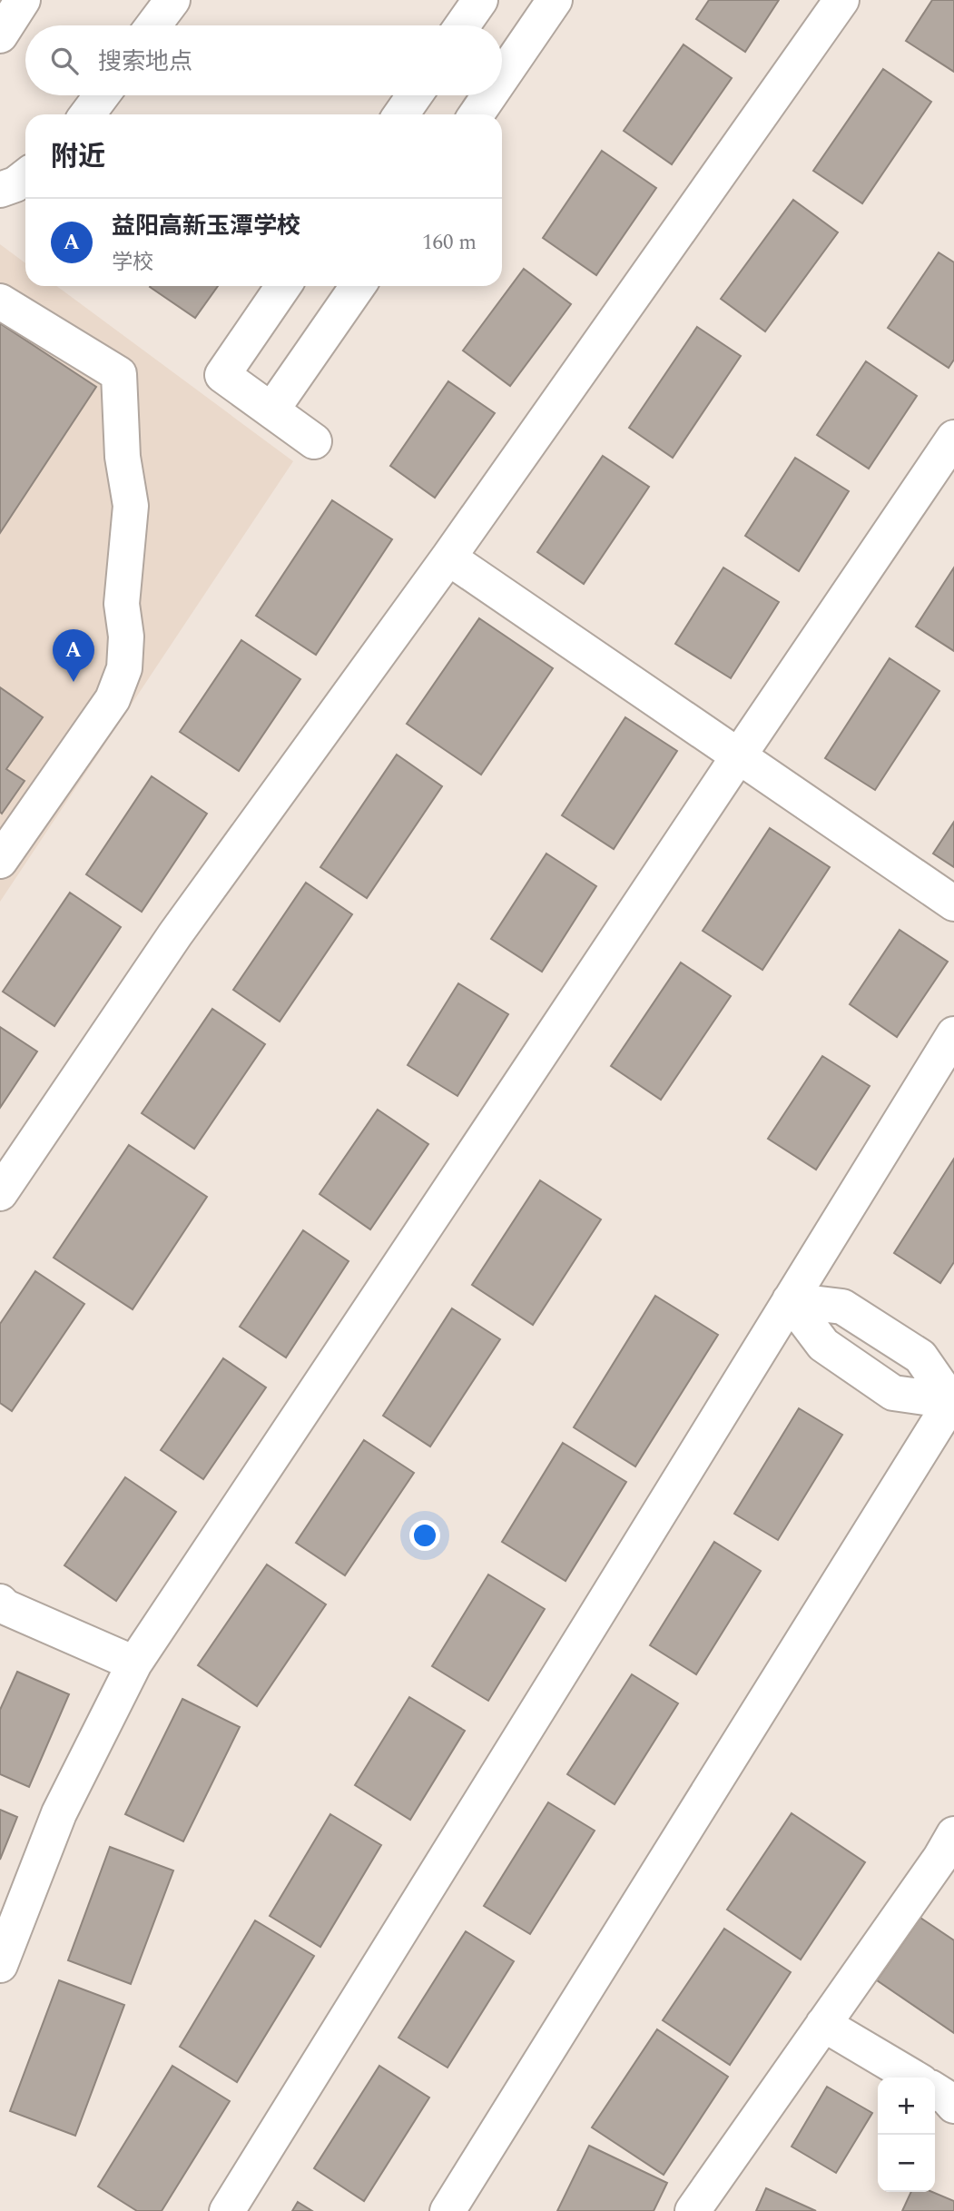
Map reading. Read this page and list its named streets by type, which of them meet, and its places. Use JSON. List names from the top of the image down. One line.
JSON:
{"page":{"search":"搜索地点","heading":"附近","list":[{"mark":"A","name":"益阳高新玉潭学校","note":"学校","value":"160 m"}],"pins":"A","map_buttons":["+","−"]}}
